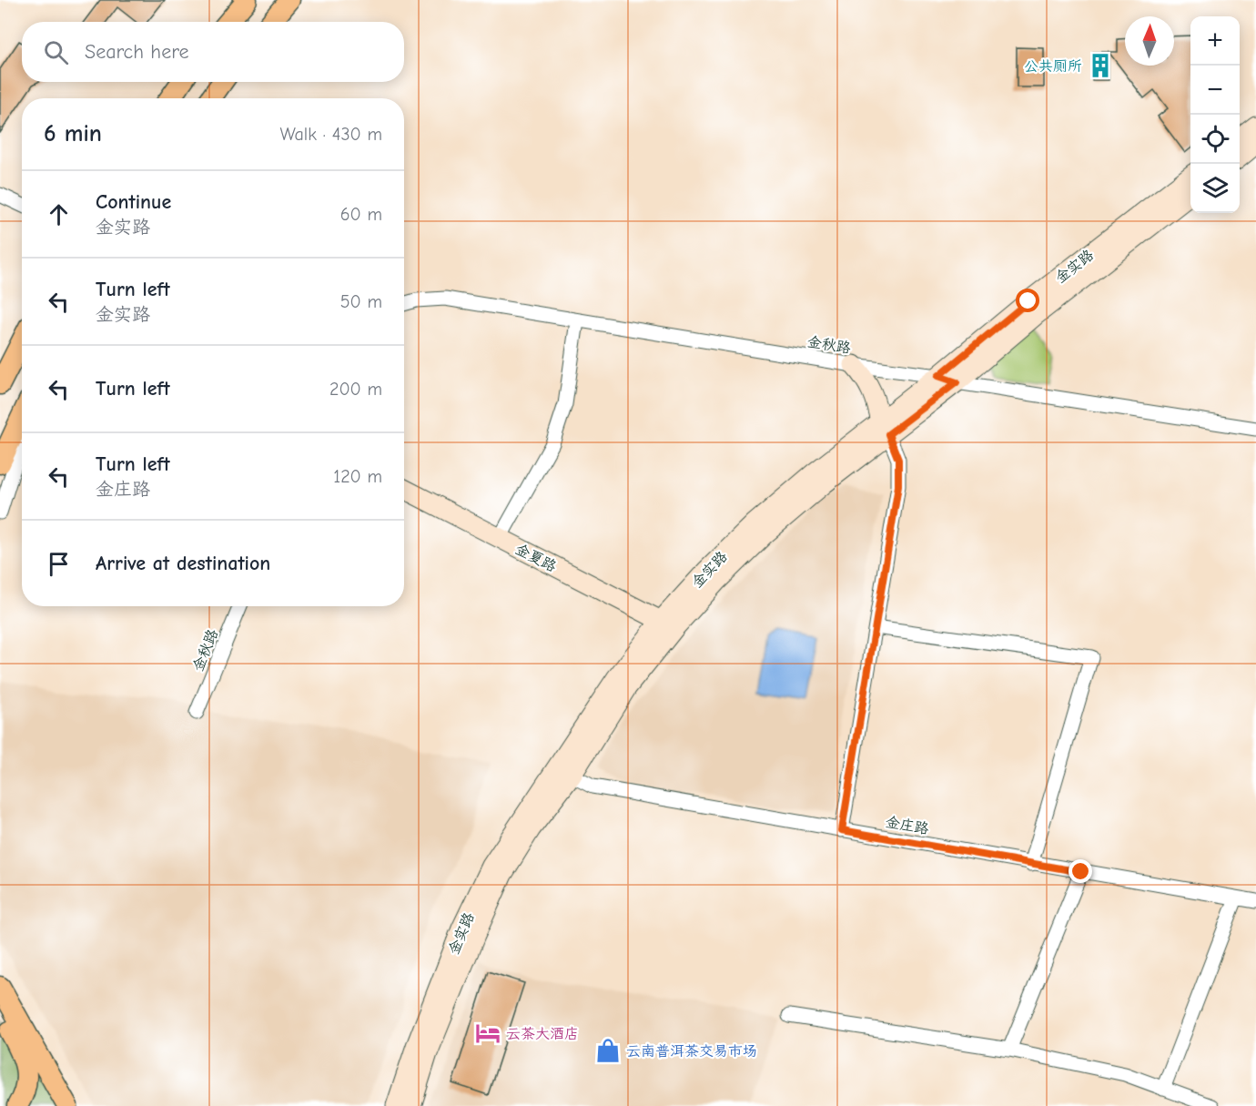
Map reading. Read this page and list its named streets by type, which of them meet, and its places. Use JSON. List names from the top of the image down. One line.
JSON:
{"streets":{"street":["金实路","金秋路","金夏路","金庄路"]},"crossings":[["金实路","金秋路"],["金实路","金夏路"],["金实路","金庄路"]],"places":{"building":["公共厕所"],"hotel":["云茶大酒店"],"shop":["云南普洱茶交易市场"]},"north":"top","page":{"map_buttons":["+","−"],"search":"Search here","heading":["6 min","Walk · 430 m"],"list":[["Continue","金实路","60 m"],["Turn left","金实路","50 m"],["Turn left","200 m"],["Turn left","金庄路","120 m"],"Arrive at destination"]}}
